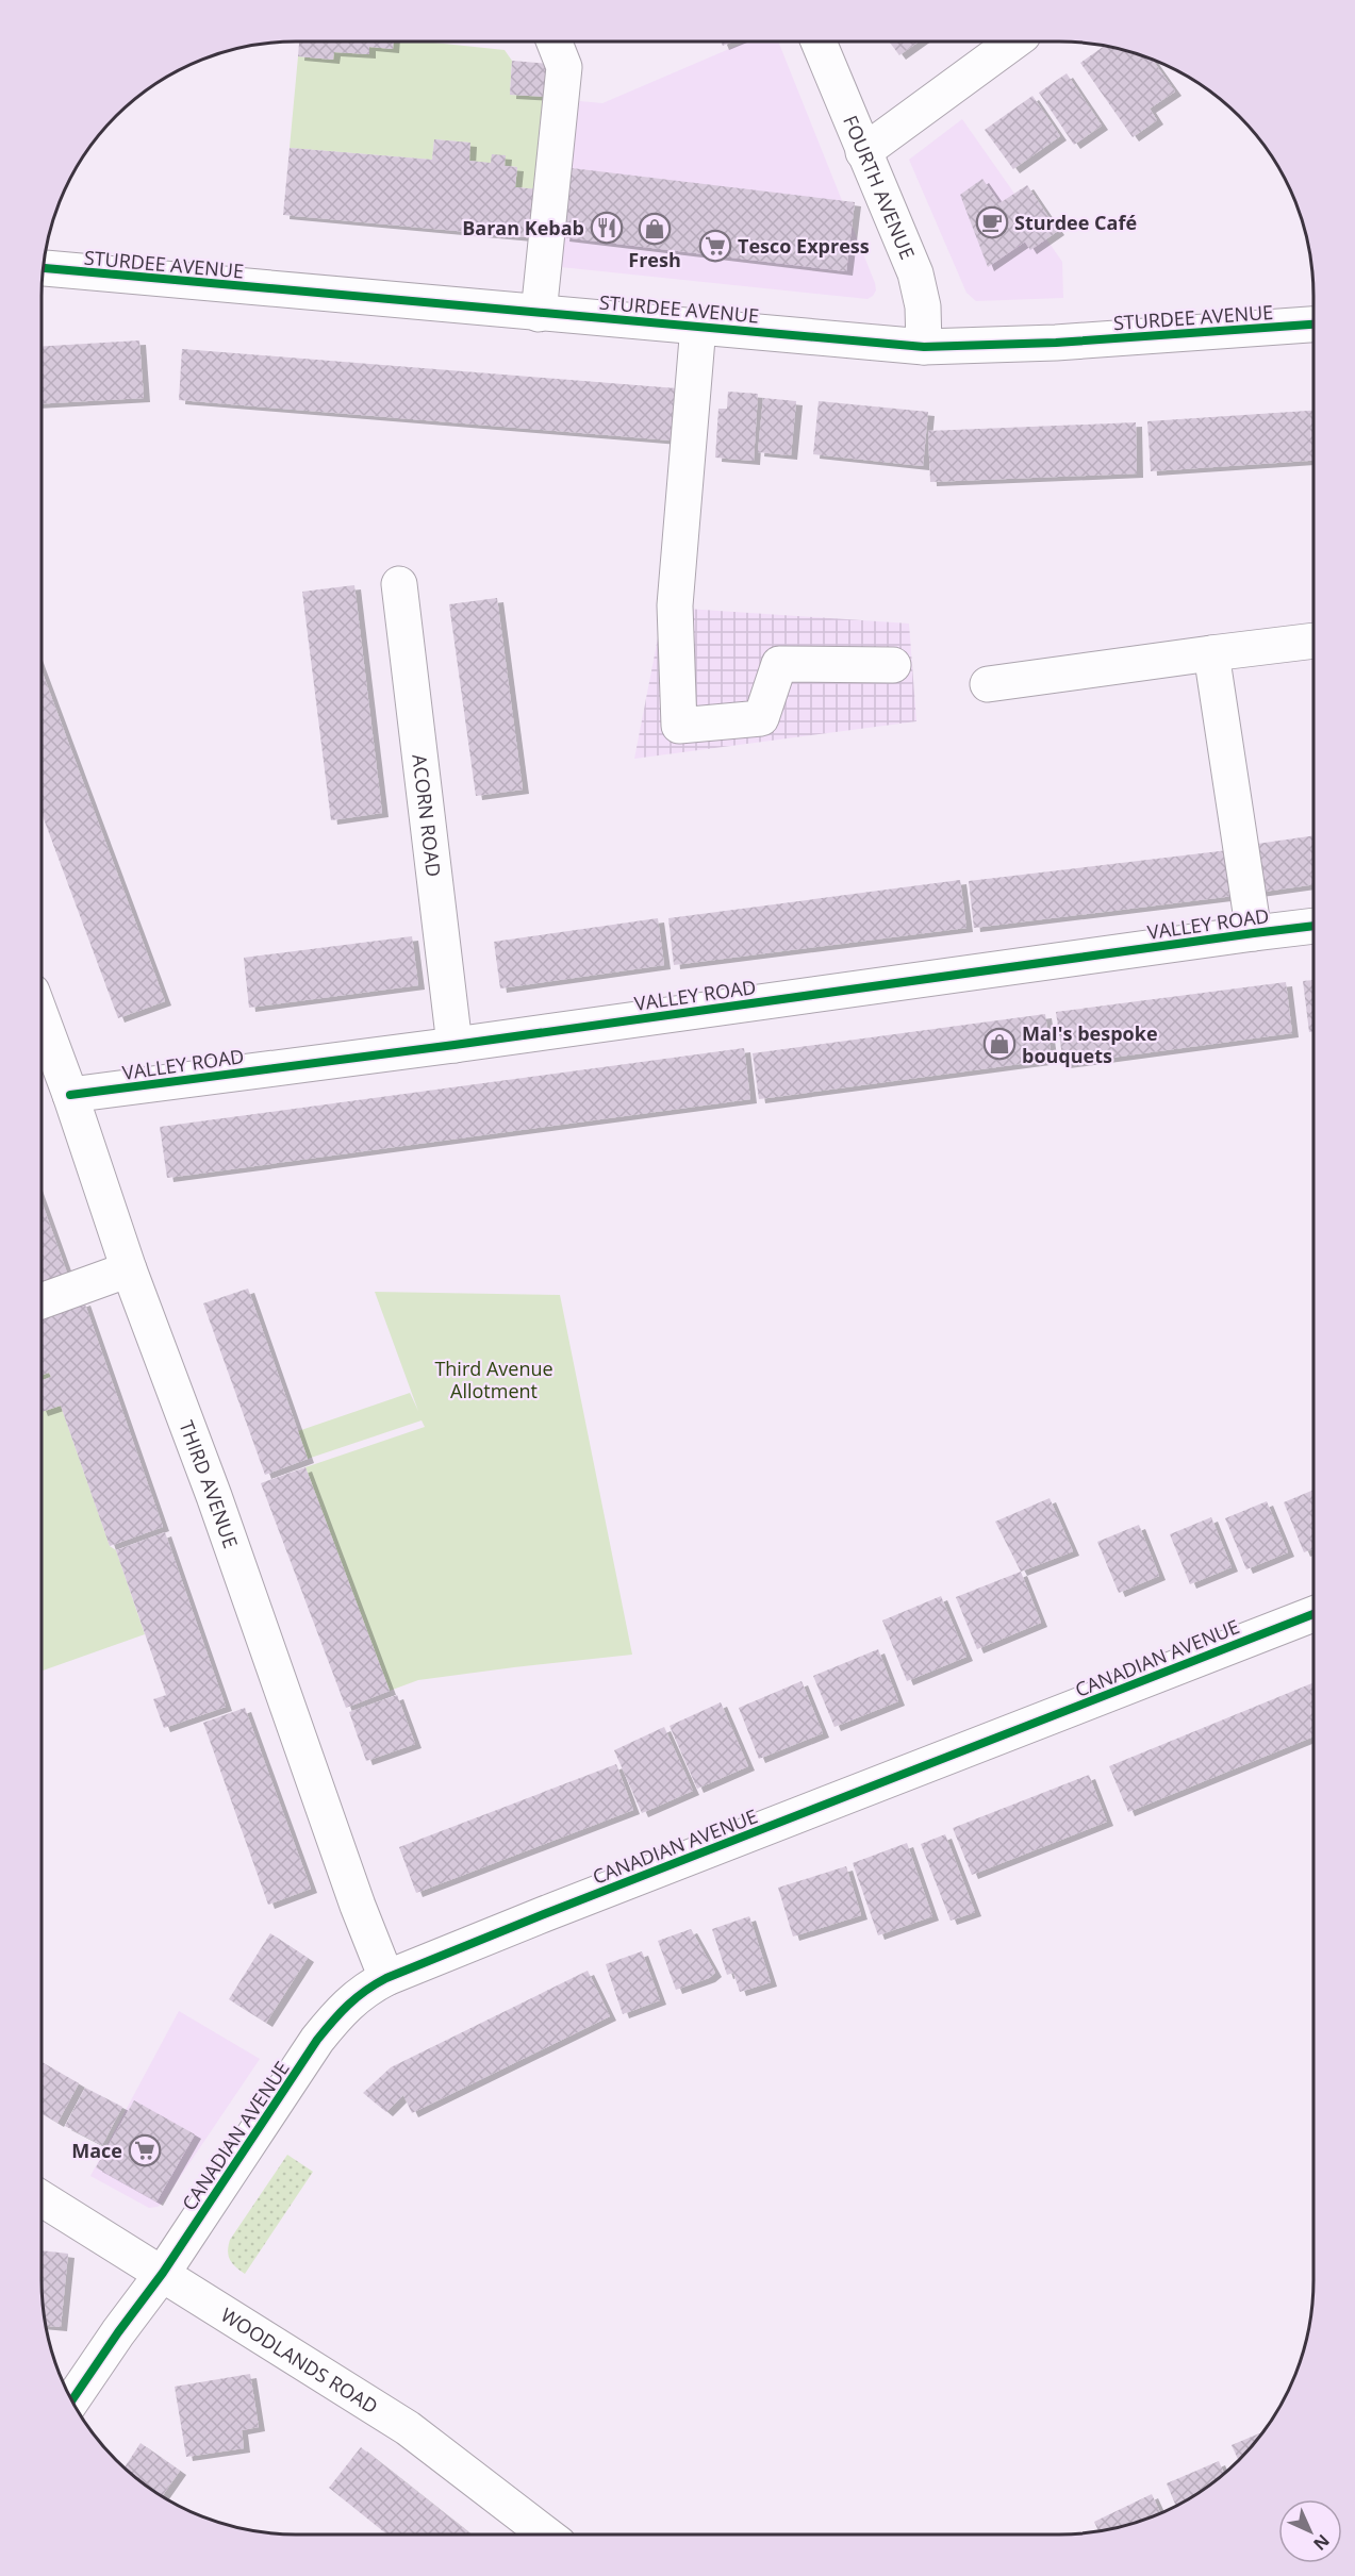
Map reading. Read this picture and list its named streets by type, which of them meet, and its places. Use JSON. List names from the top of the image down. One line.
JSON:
{"streets":{"street":["FOURTH AVENUE","STURDEE AVENUE","ACORN ROAD","VALLEY ROAD","THIRD AVENUE","CANADIAN AVENUE","WOODLANDS ROAD"]},"crossings":[["FOURTH AVENUE","STURDEE AVENUE"],["ACORN ROAD","VALLEY ROAD"],["VALLEY ROAD","THIRD AVENUE"],["THIRD AVENUE","CANADIAN AVENUE"],["CANADIAN AVENUE","WOODLANDS ROAD"]],"parks":["Third Avenue Allotment"],"places":{"cafe":["Sturdee Café"],"restaurant":["Baran Kebab"],"shop":["Fresh","MaI's bespoke bouquets"],"supermarket":["Tesco Express","Mace"]},"north":"bottom right"}
